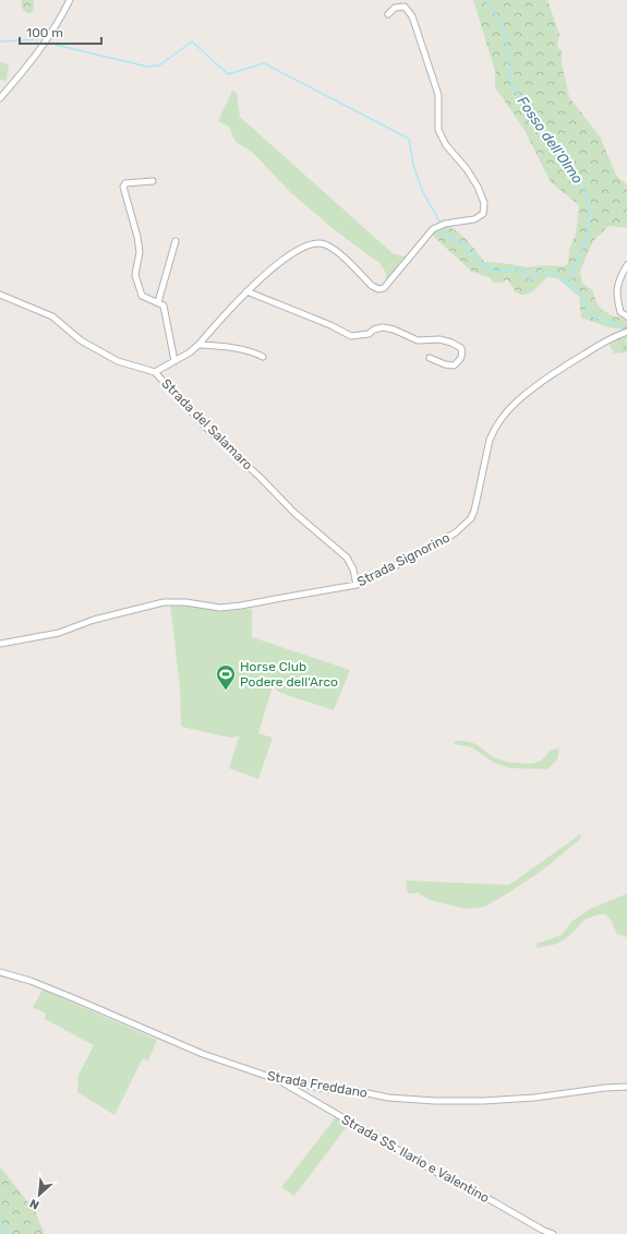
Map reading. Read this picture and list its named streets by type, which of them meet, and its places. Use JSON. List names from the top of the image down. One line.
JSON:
{"streets":{"street":["Strada del Salamaro","Strada Signorino","Strada Freddano","Strada SS. Ilario e Valentino"]},"crossings":[["Strada del Salamaro","Strada Signorino"],["Strada Freddano","Strada SS. Ilario e Valentino"]],"water":["Fosso dell'Olmo"],"places":{"sports":["Horse Club Podere dell'Arco"]},"scale_bar":"100 m","north":"bottom left"}
